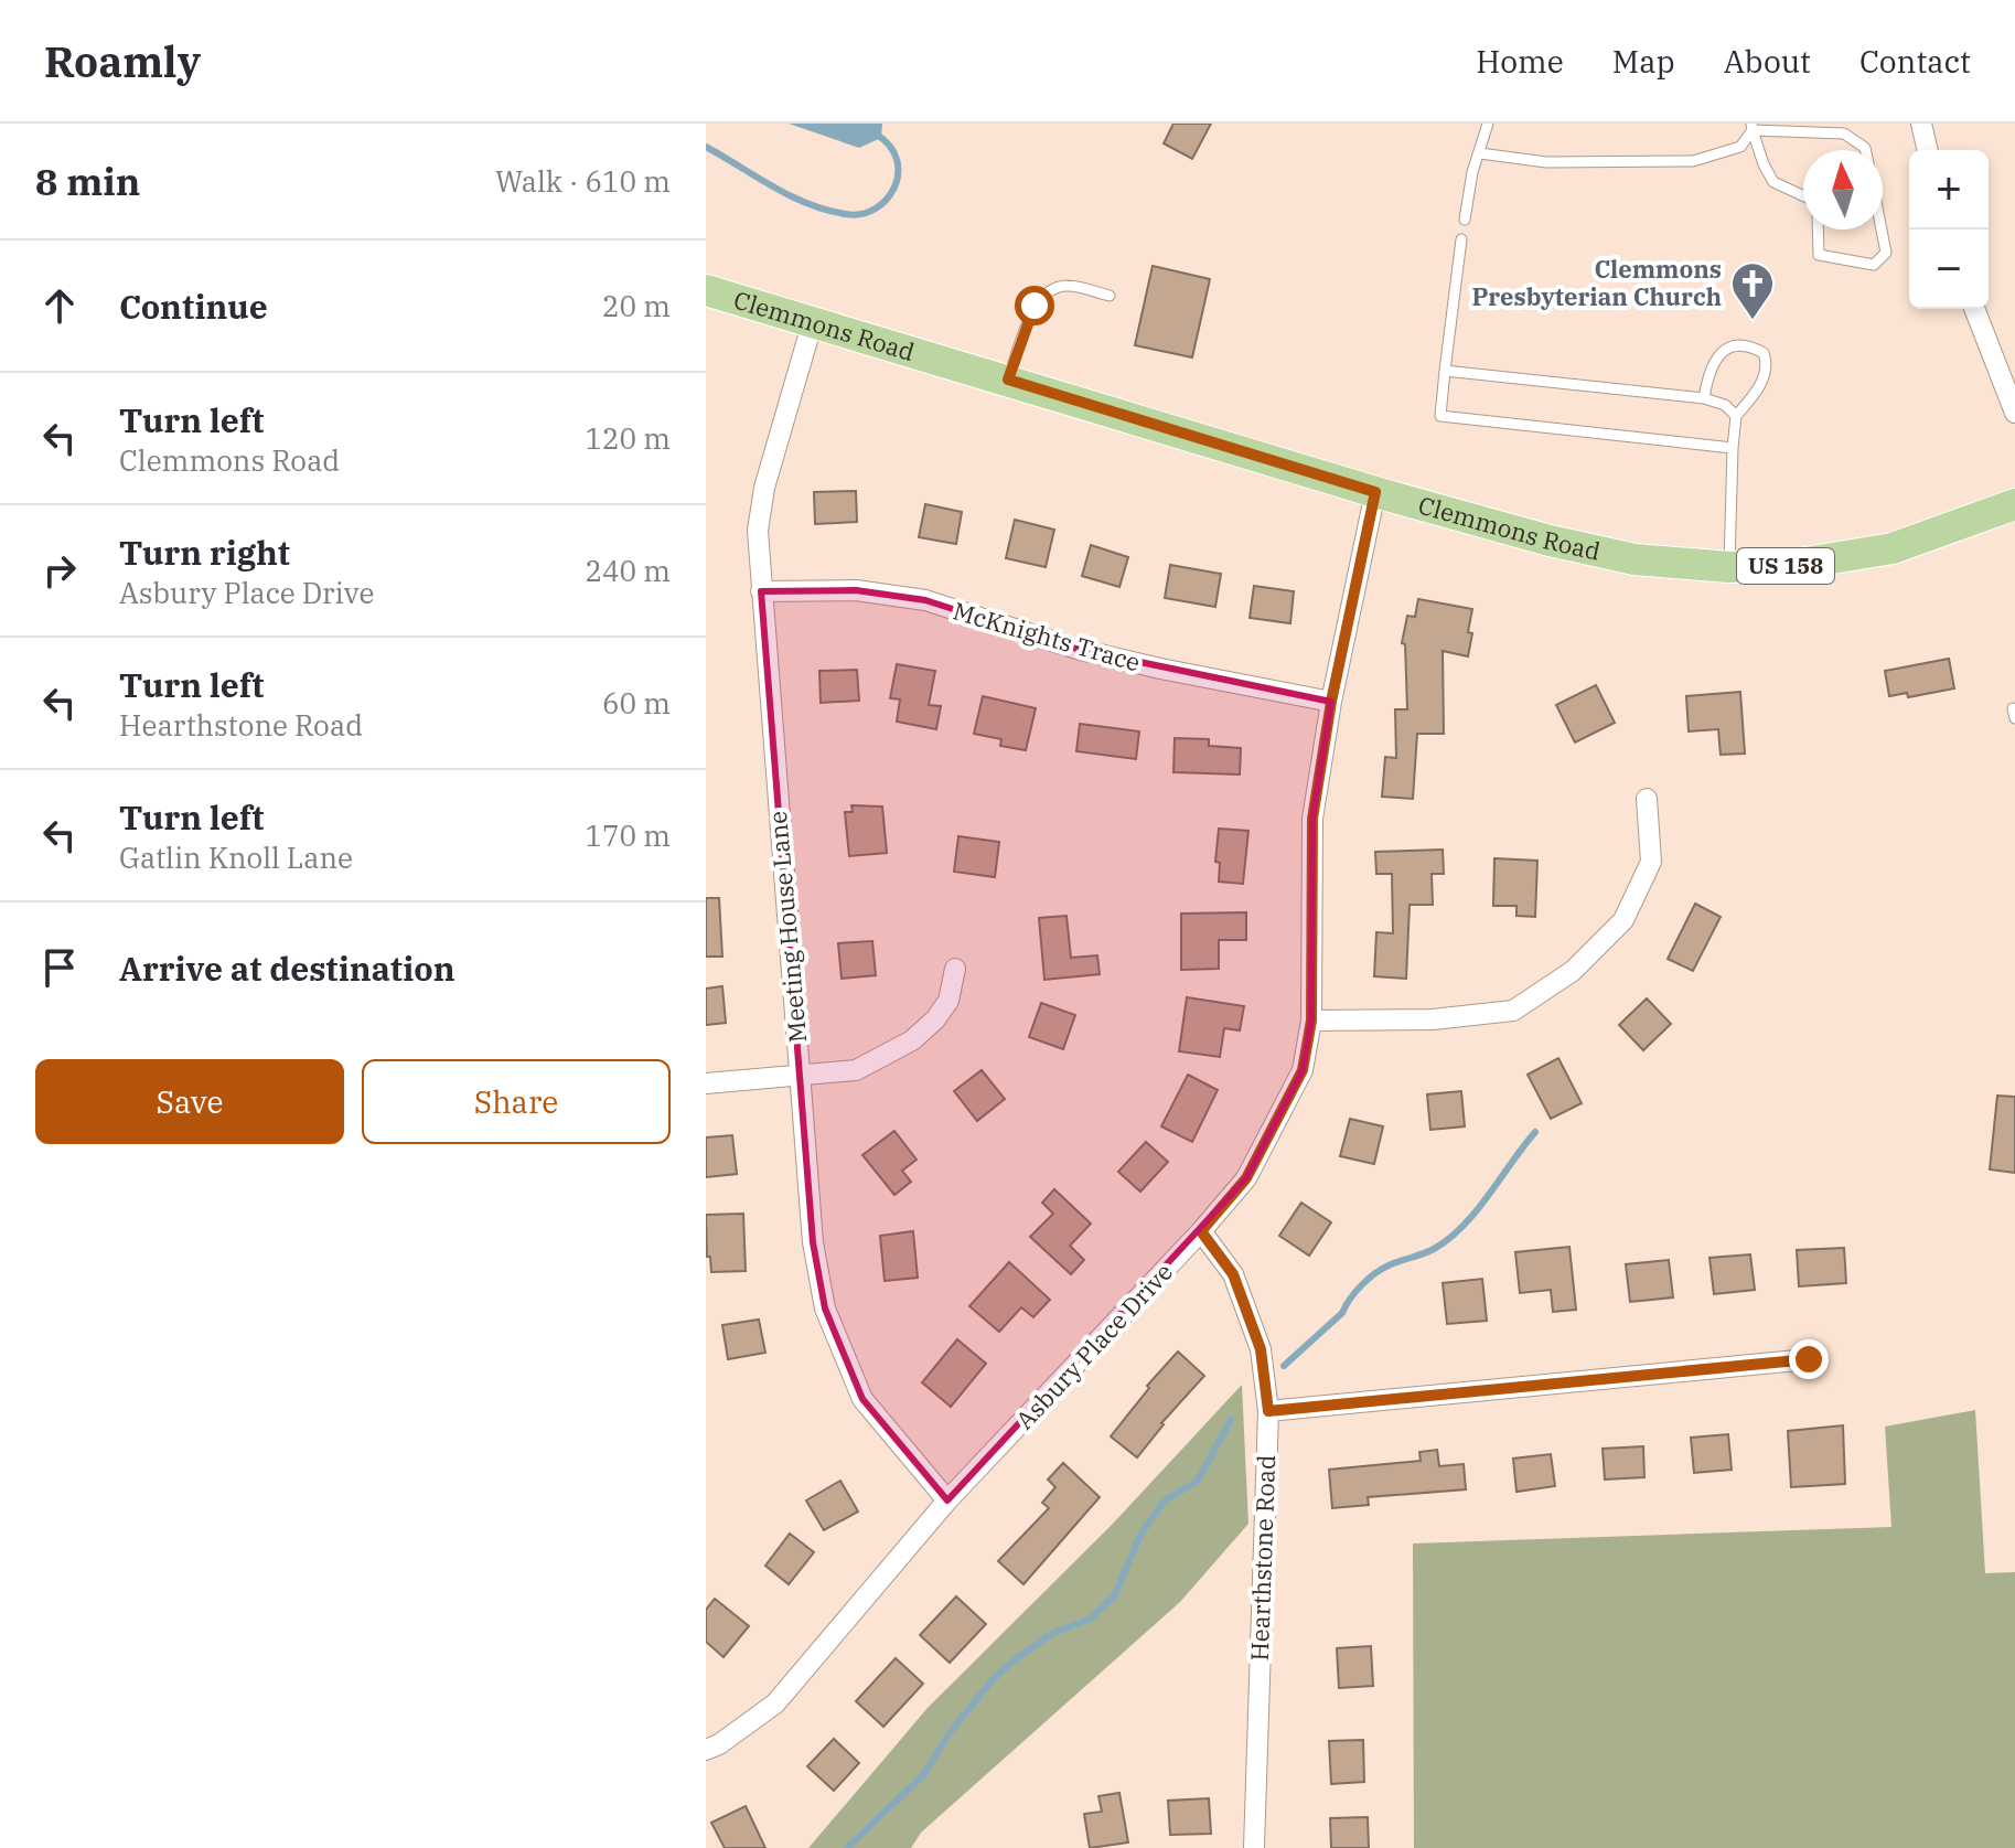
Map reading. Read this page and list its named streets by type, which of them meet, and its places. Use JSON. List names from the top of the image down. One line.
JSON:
{"streets":{"main road":["Clemmons Road","US 158"],"street":["McKnights Trace","Meeting House Lane","Asbury Place Drive","Hearthstone Road"]},"crossings":[["Clemmons Road","Meeting House Lane"],["Clemmons Road","Asbury Place Drive"],["McKnights Trace","Meeting House Lane"],["McKnights Trace","Asbury Place Drive"],["Meeting House Lane","Asbury Place Drive"],["Asbury Place Drive","Hearthstone Road"]],"places":{"church":["Clemmons Presbyterian Church"]},"north":"top","page":{"header":"Roamly","nav":["Home","Map","About","Contact"],"heading":["8 min","Walk · 610 m"],"map_buttons":["+","−"],"list":[["Continue","20 m"],["Turn left","Clemmons Road","120 m"],["Turn right","Asbury Place Drive","240 m"],["Turn left","Hearthstone Road","60 m"],["Turn left","Gatlin Knoll Lane","170 m"],"Arrive at destination"],"buttons":["Save","Share"]}}
